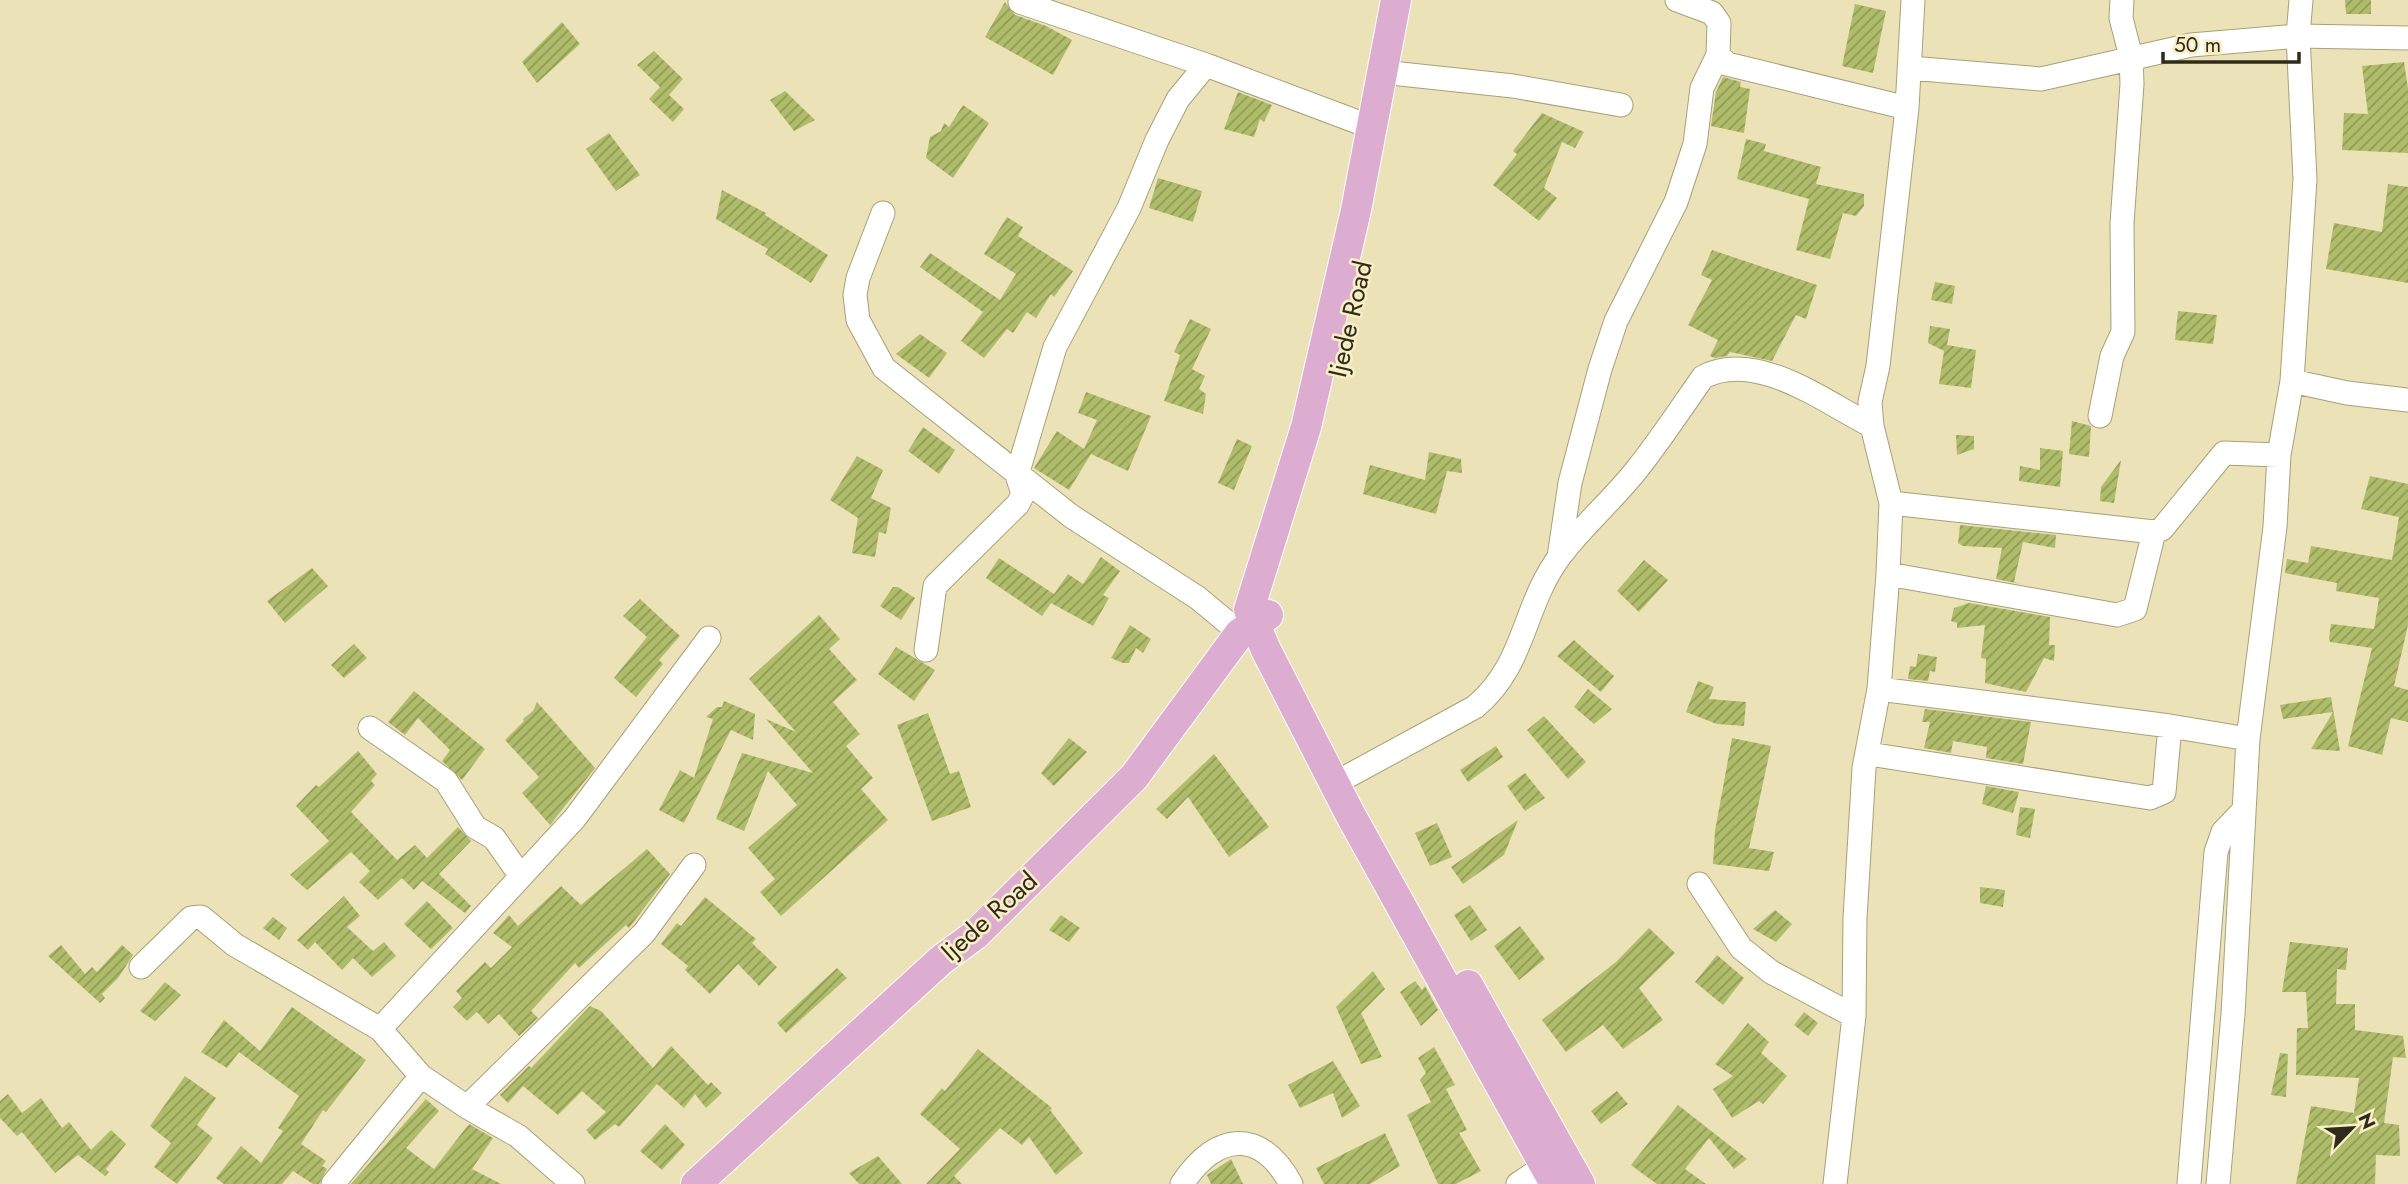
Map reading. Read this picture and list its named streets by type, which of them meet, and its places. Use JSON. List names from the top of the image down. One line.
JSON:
{"streets":{"main road":["Ijede Road"]},"scale_bar":"50 m","north":"top right"}
